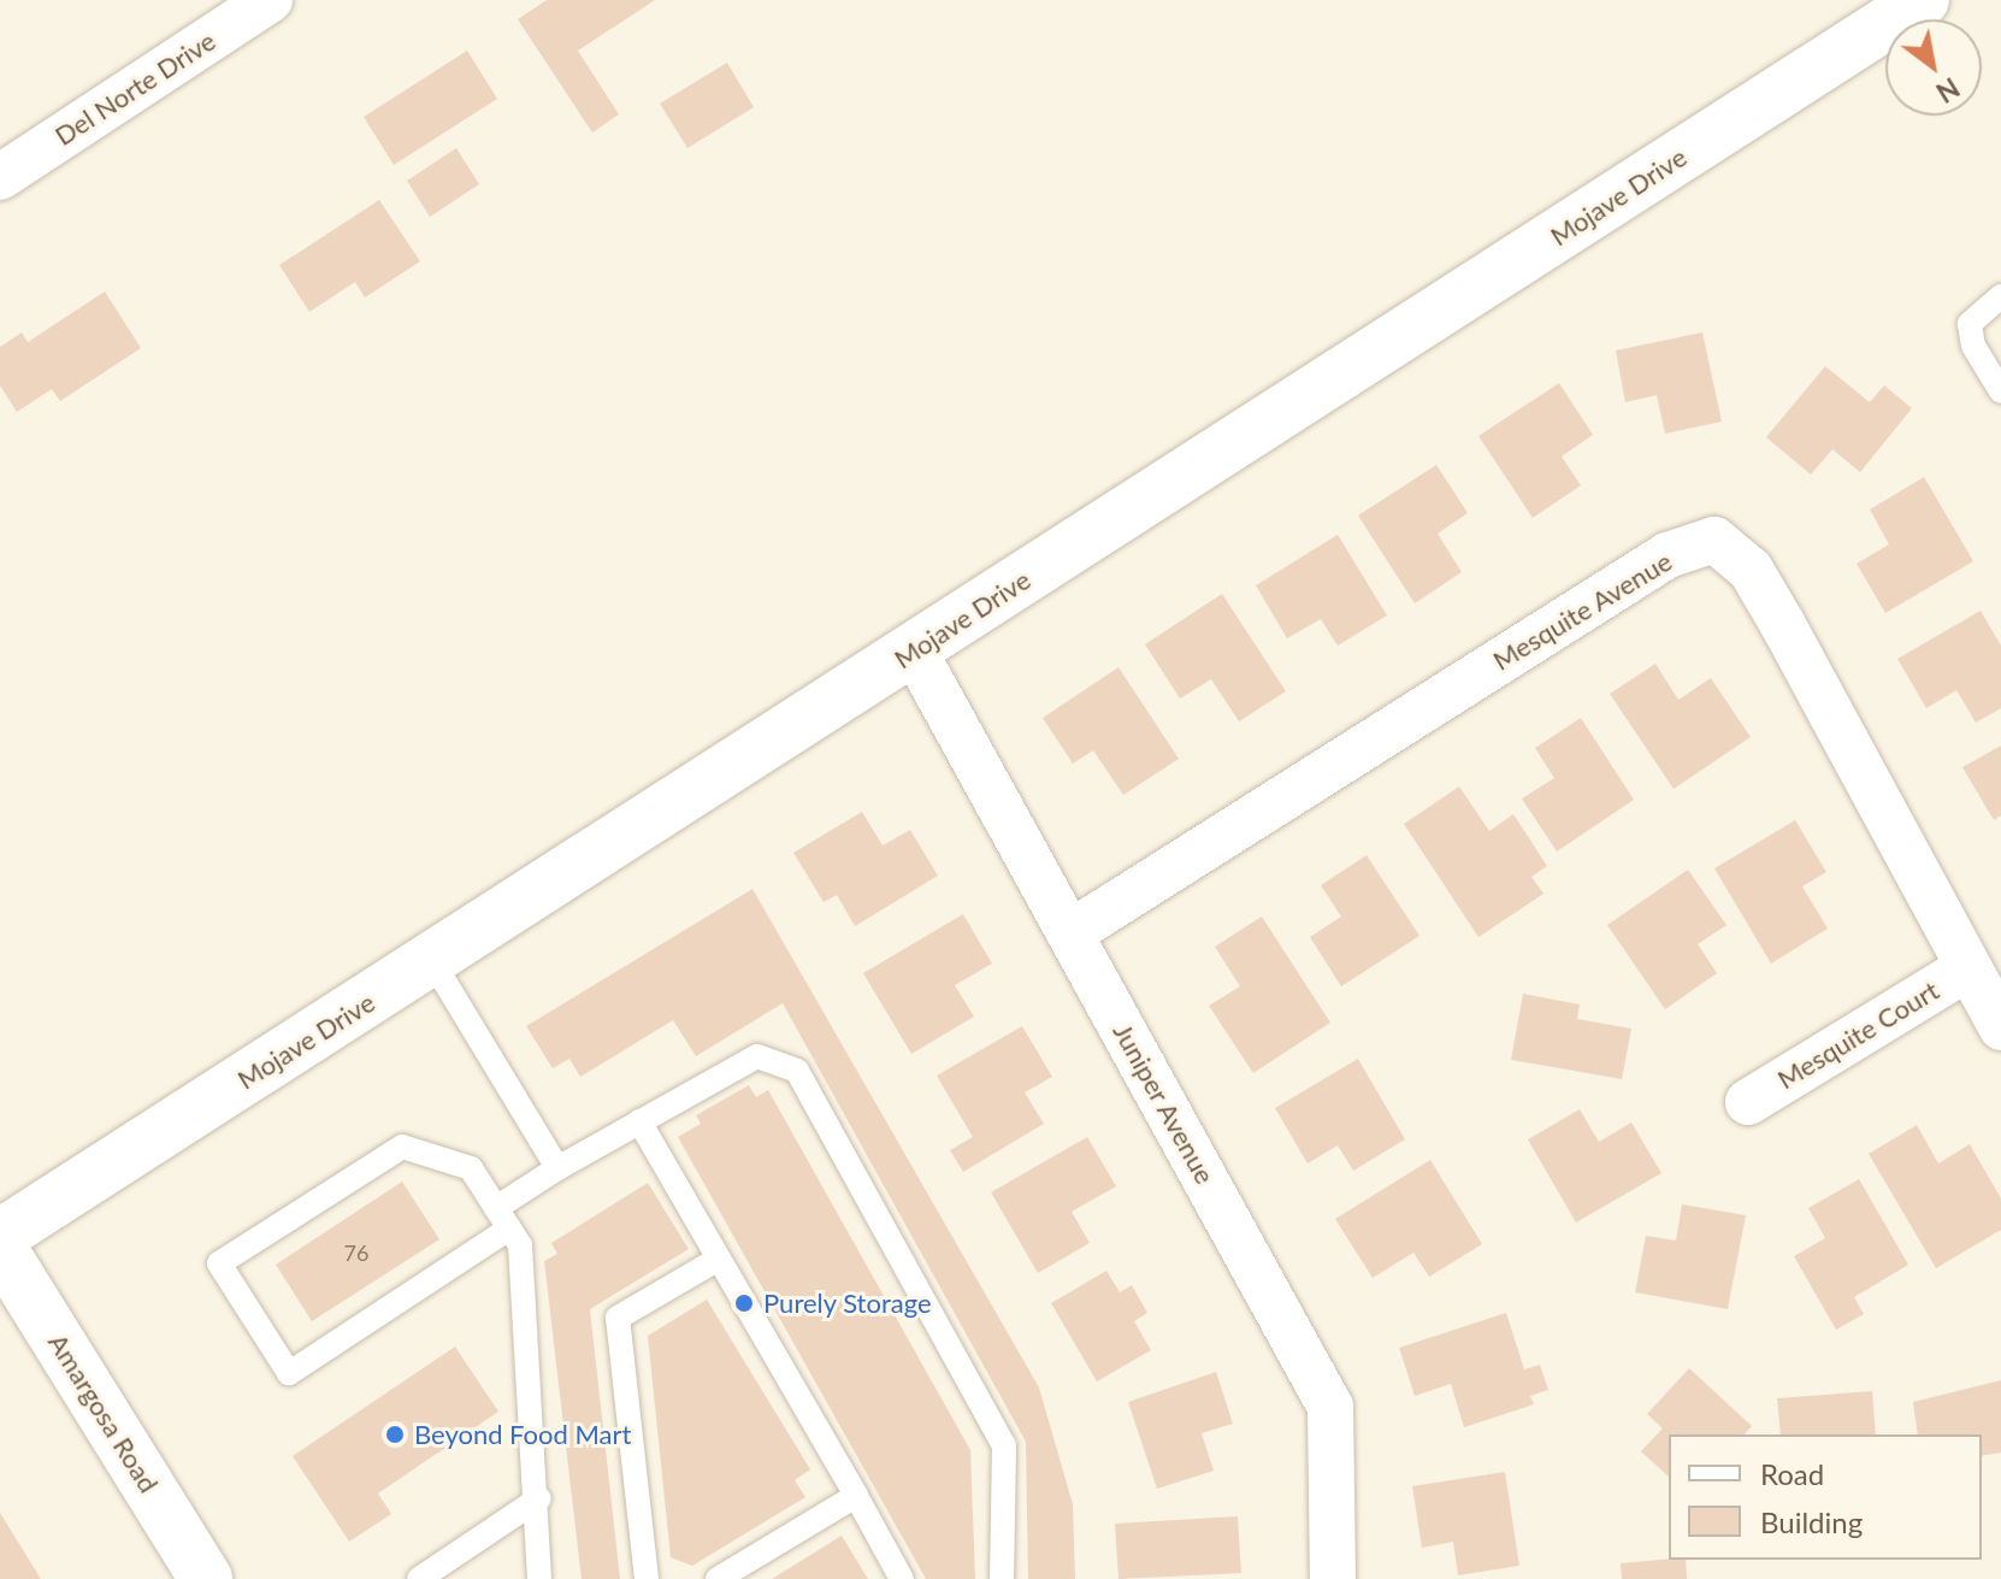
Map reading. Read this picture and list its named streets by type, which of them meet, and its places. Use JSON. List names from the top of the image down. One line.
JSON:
{"streets":{"main road":["Mojave Drive","Amargosa Road"],"street":["Del Norte Drive","Mesquite Avenue","Mesquite Court","Juniper Avenue"]},"crossings":[["Mojave Drive","Juniper Avenue"],["Mesquite Avenue","Mesquite Court"],["Mesquite Avenue","Juniper Avenue"]],"places":["Purely Storage","Beyond Food Mart"],"house_numbers":["76"],"legend":["Road","Building"],"north":"bottom right"}
